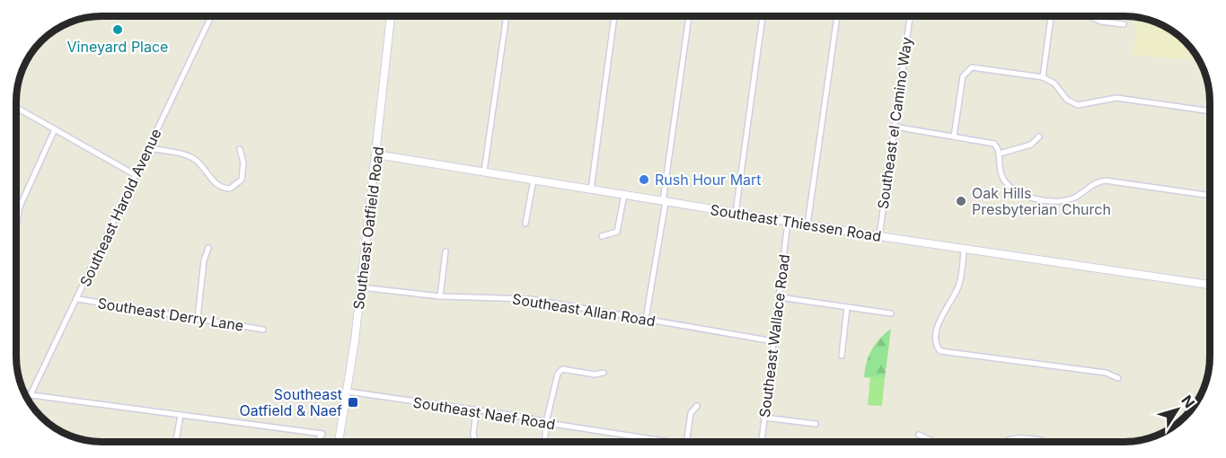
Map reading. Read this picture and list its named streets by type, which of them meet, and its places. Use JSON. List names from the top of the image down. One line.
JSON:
{"streets":{"main road":["Southeast Thiessen Road","Southeast Oatfield Road"],"street":["Southeast el Camino Way","Southeast Harold Avenue","Southeast Allan Road","Southeast Derry Lane","Southeast Wallace Road","Southeast Naef Road"]},"crossings":[["Southeast el Camino Way","Southeast Thiessen Road"],["Southeast Harold Avenue","Southeast Derry Lane"],["Southeast Thiessen Road","Southeast Oatfield Road"],["Southeast Thiessen Road","Southeast Wallace Road"],["Southeast Oatfield Road","Southeast Allan Road"],["Southeast Oatfield Road","Southeast Naef Road"],["Southeast Allan Road","Southeast Wallace Road"]],"places":{"other":["Vineyard Place","Rush Hour Mart","Oak Hills Presbyterian Church"],"transit":["Southeast Oatfield & Naef"]},"north":"top right"}
